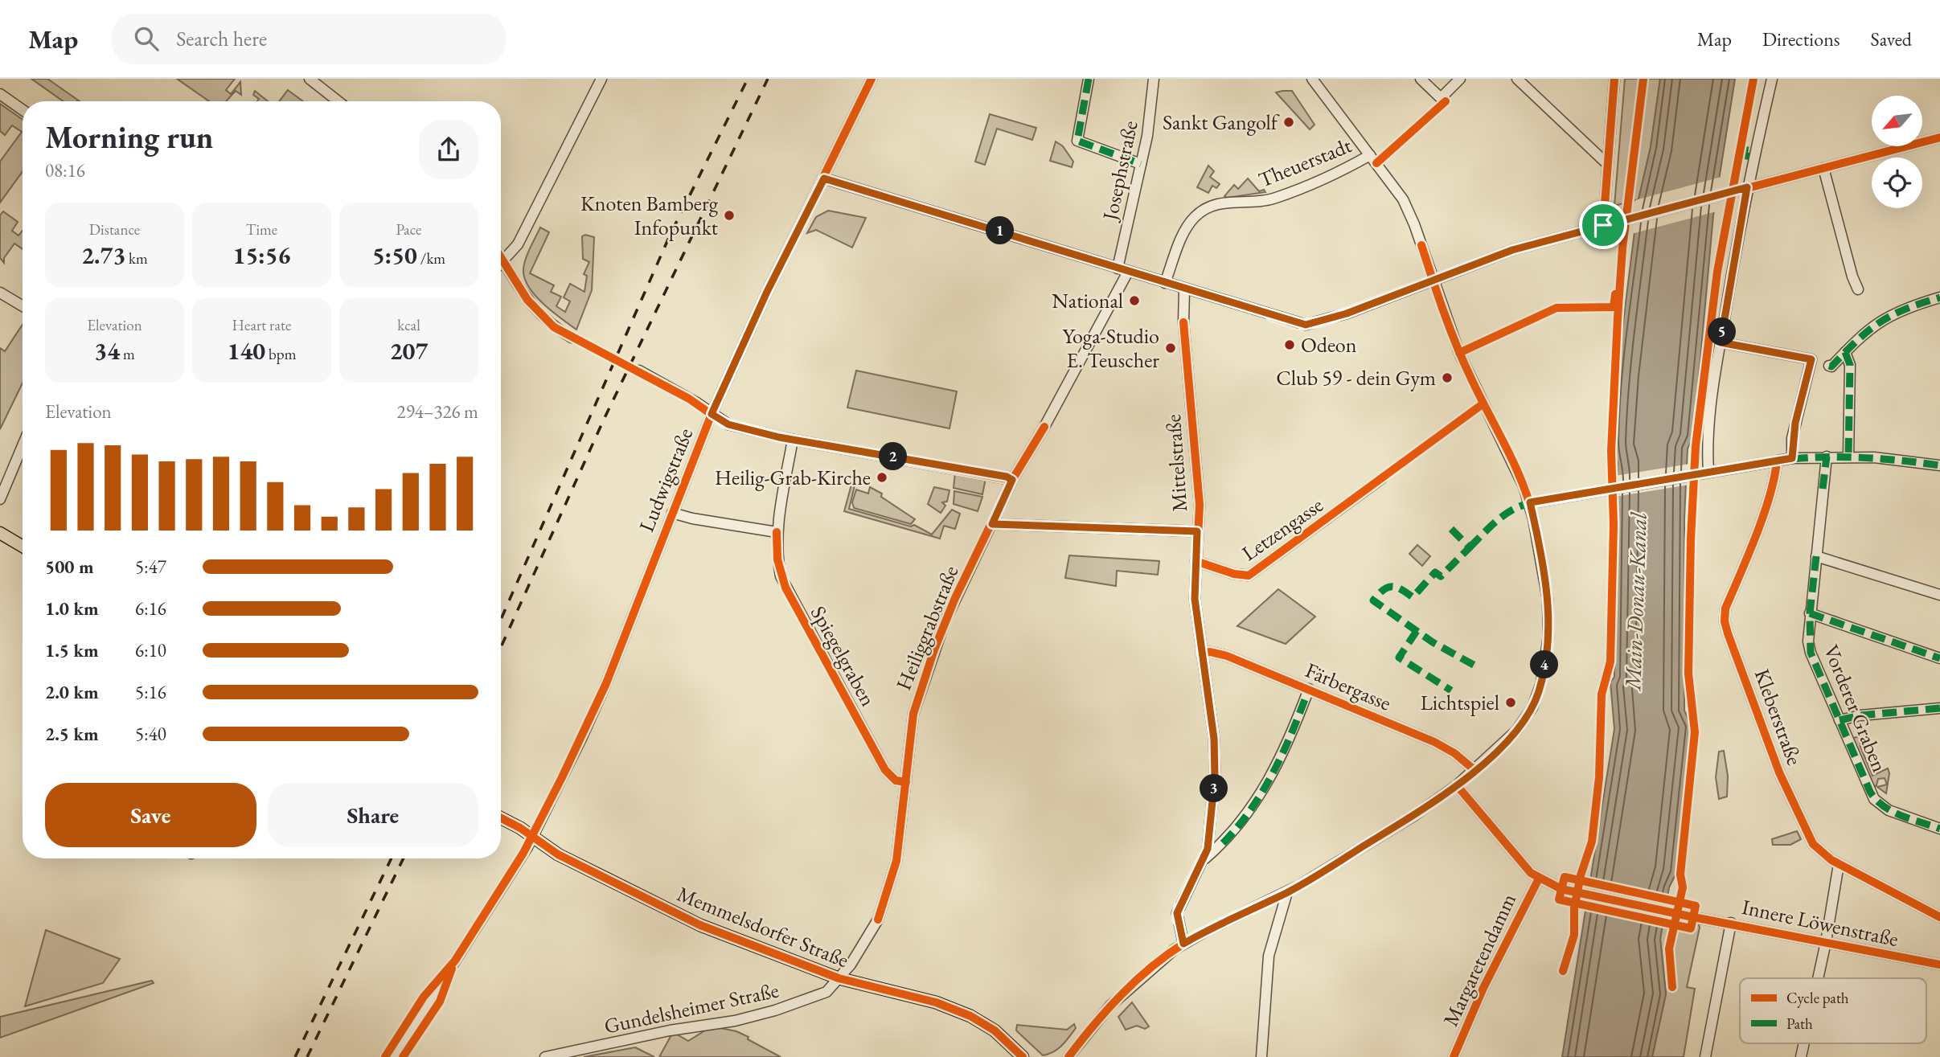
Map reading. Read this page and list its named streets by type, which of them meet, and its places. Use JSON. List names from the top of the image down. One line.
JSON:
{"streets":{"main road":["Memmelsdorfer Straße"],"street":["Theuerstadt","Josephstraße","Mittelstraße","Ludwigstraße","Letzengasse","Heiliggrabstraße","Spiegelgraben","Färbergasse","Vorderer Graben","Kleberstraße","Innere Löwenstraße","Margaretendamm","Gundelsheimer Straße"]},"crossings":[["Mittelstraße","Letzengasse"],["Mittelstraße","Färbergasse"],["Ludwigstraße","Memmelsdorfer Straße"],["Heiliggrabstraße","Spiegelgraben"],["Heiliggrabstraße","Memmelsdorfer Straße"],["Heiliggrabstraße","Gundelsheimer Straße"],["Innere Löwenstraße","Margaretendamm"],["Memmelsdorfer Straße","Gundelsheimer Straße"]],"water":["Main-Donau-Kanal"],"places":["Sankt Gangolf","Knoten Bamberg Infopunkt","National","Odeon","Yoga-Studio E. Teuscher","Club 59 - dein Gym","Heilig-Grab-Kirche","Lichtspiel"],"legend":["Cycle path","Path"],"north":"bottom left","page":{"header":"Map","search":"Search here","nav":["Map","Directions","Saved"],"heading":["Morning run","08:16"],"stats":[["Distance","2.73 km"],["Time","15:56"],["Pace","5:50 /km"],["Elevation","34 m"],["Heart rate","140 bpm"],["kcal","207"]],"pins":["1","5","2","4","3"],"chart":["Elevation","294–326 m"],"list":[{"name":"500 m","note":"5:47"},{"name":"1.0 km","note":"6:16"},{"name":"1.5 km","note":"6:10"},{"name":"2.0 km","note":"5:16"},{"name":"2.5 km","note":"5:40"}],"buttons":["Save","Share"]}}
